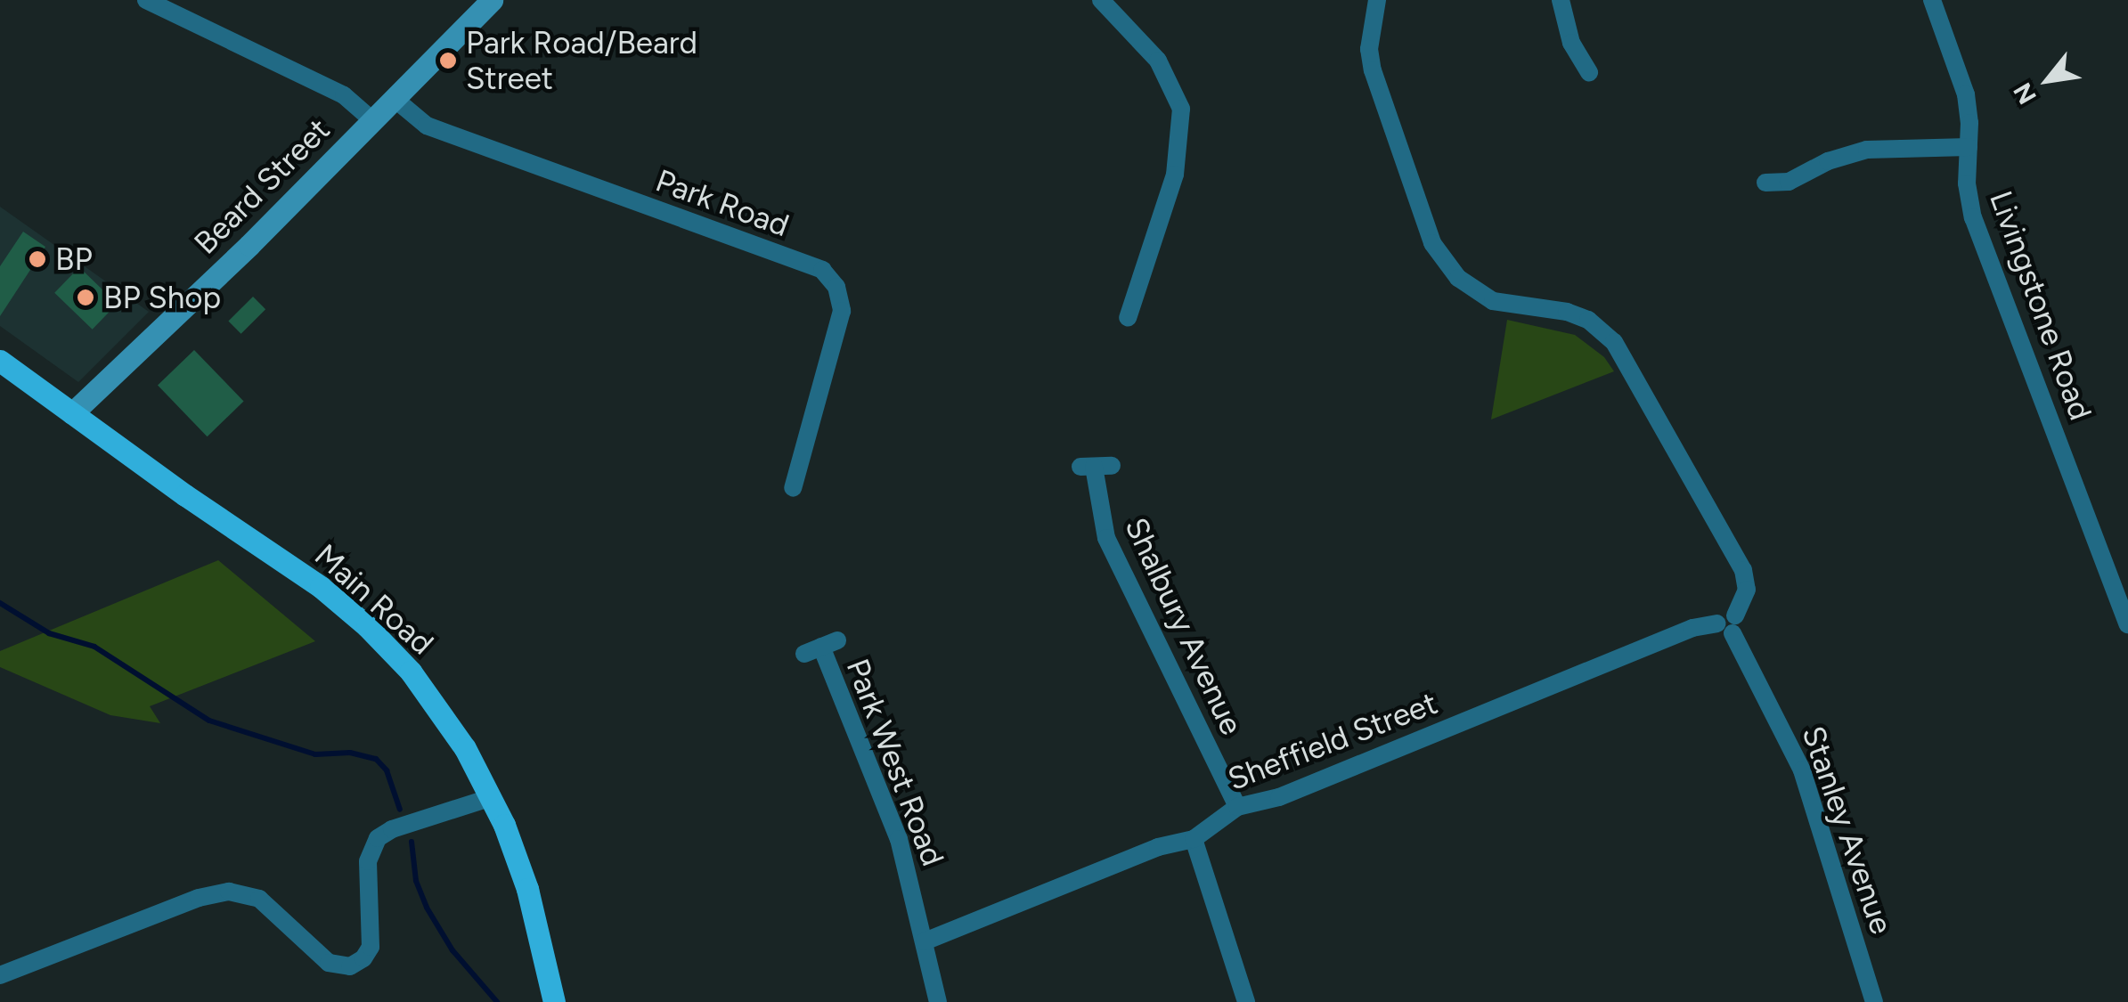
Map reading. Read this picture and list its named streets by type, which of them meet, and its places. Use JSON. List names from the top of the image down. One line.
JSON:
{"streets":{"main road":["Main Road"],"street":["Beard Street","Park Road","Livingstone Road","Shalbury Avenue","Sheffield Street","Park West Road","Stanley Avenue"]},"crossings":[["Beard Street","Park Road"],["Beard Street","Main Road"],["Shalbury Avenue","Sheffield Street"],["Sheffield Street","Park West Road"],["Sheffield Street","Stanley Avenue"]],"places":["Park Road/Beard Street","BP","BP Shop"],"north":"bottom left"}
